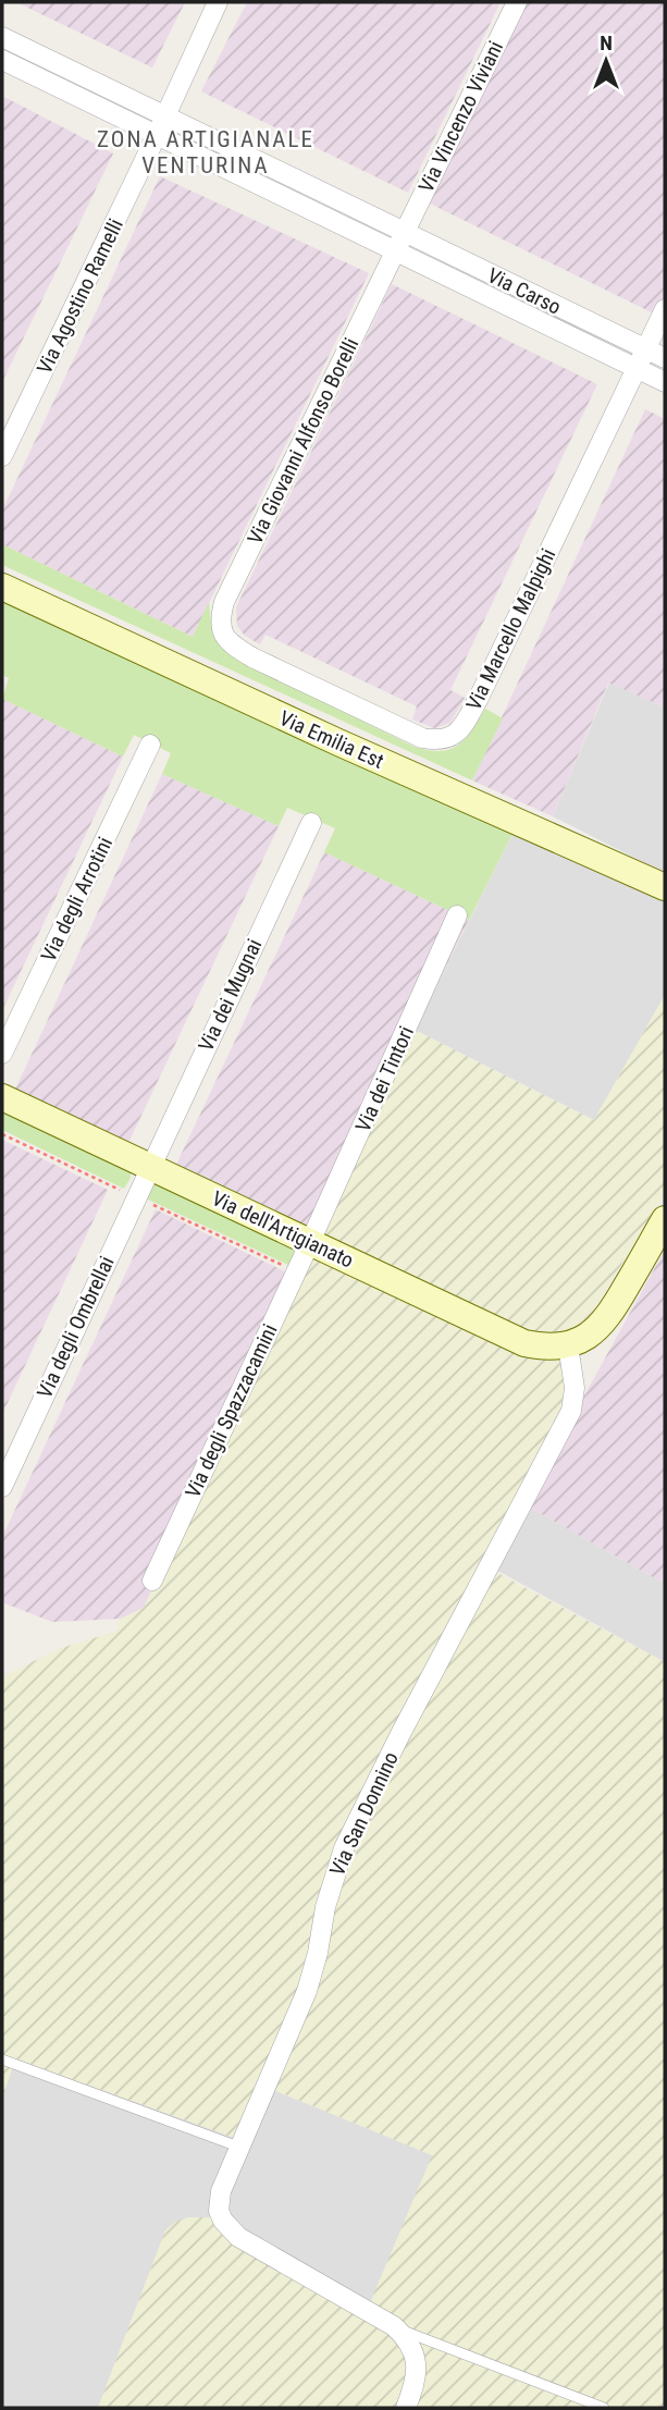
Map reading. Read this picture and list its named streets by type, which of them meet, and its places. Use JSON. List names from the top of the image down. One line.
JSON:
{"streets":{"street":["Via Vincenzo Viviani","Via Carso","Via Agostino Ramelli","Via Giovanni Alfonso Borelli","Via Marcello Malpighi","Via Emilia Est","Via degli Arrotini","Via dei Mugnai","Via dei Tintori","Via dell'Artigianato","Via degli Ombrellai","Via degli Spazzacamini","Via San Donnino"]},"crossings":[["Via Vincenzo Viviani","Via Carso"],["Via Carso","Via Agostino Ramelli"],["Via Carso","Via Giovanni Alfonso Borelli"],["Via Carso","Via Marcello Malpighi"],["Via Giovanni Alfonso Borelli","Via Marcello Malpighi"],["Via dei Mugnai","Via dell'Artigianato"],["Via dei Mugnai","Via degli Ombrellai"],["Via dei Tintori","Via dell'Artigianato"],["Via dei Tintori","Via degli Spazzacamini"],["Via dell'Artigianato","Via degli Ombrellai"],["Via dell'Artigianato","Via degli Spazzacamini"],["Via dell'Artigianato","Via San Donnino"]],"districts":["ZONA ARTIGIANALE VENTURINA"],"north":"top"}
